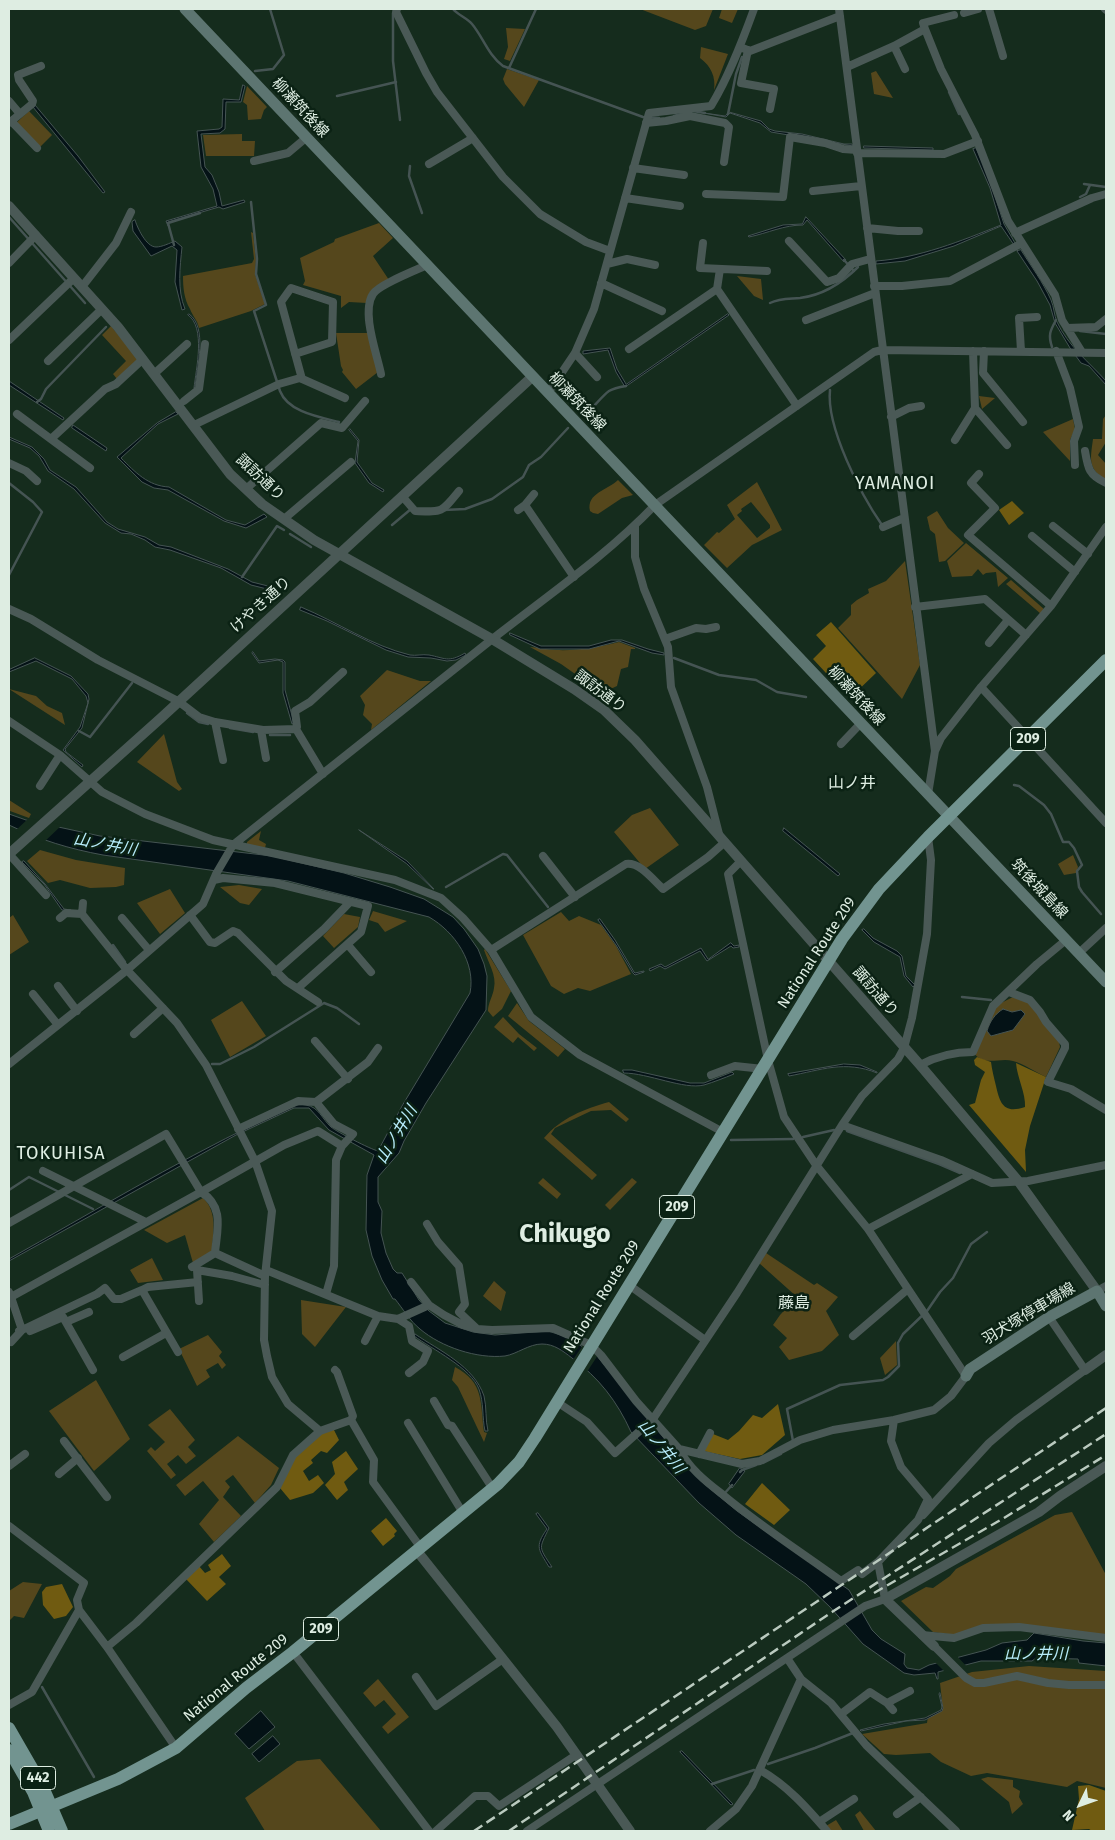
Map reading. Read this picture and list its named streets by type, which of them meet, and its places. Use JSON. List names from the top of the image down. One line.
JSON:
{"streets":{"highway":["209","National Route 209","442"],"main road":["柳瀬筑後線","筑後城島線","羽犬塚停車場線"],"street":["諏訪通り","けやき通り"]},"crossings":[["柳瀬筑後線","けやき通り"],["柳瀬筑後線","筑後城島線"],["柳瀬筑後線","National Route 209"],["諏訪通り","けやき通り"],["諏訪通り","National Route 209"],["諏訪通り","羽犬塚停車場線"],["筑後城島線","National Route 209"],["National Route 209","442"]],"districts":["YAMANOI","山ノ井","TOKUHISA","Chikugo","藤島"],"water":["山ノ井川"],"north":"bottom left"}
